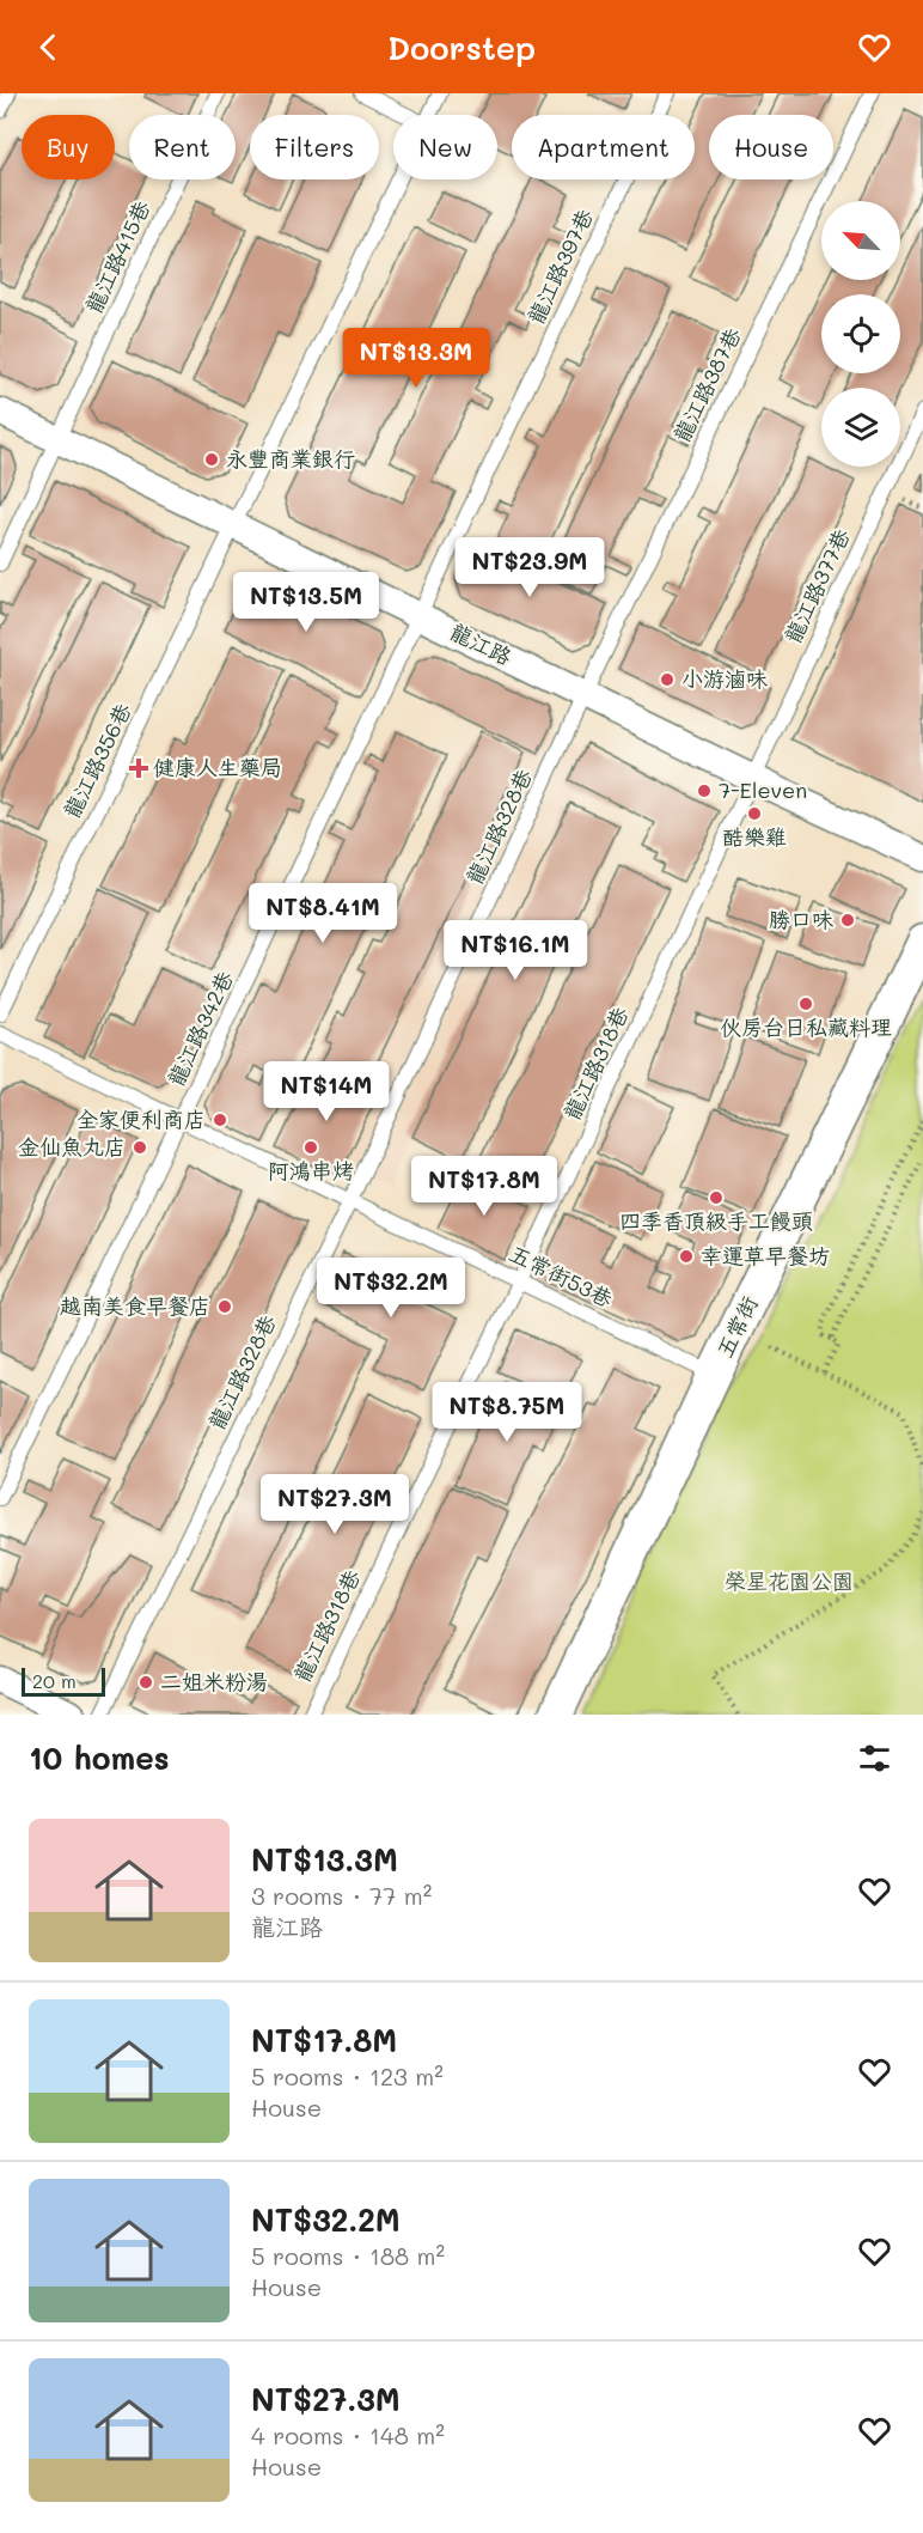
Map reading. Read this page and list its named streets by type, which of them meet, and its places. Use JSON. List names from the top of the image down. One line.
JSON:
{"streets":{"street":["龍江路","五常街"],"lane":["龍江路415巷","龍江路397巷","龍江路387巷","龍江路377巷","龍江路356巷","龍江路328巷","龍江路342巷","龍江路318巷","五常街53巷"]},"crossings":[["龍江路415巷","龍江路"],["龍江路397巷","龍江路"],["龍江路397巷","龍江路342巷"],["龍江路387巷","龍江路"],["龍江路387巷","龍江路328巷"],["龍江路377巷","龍江路"],["龍江路377巷","龍江路318巷"],["龍江路","龍江路356巷"],["龍江路","龍江路328巷"],["龍江路","龍江路342巷"],["龍江路","龍江路318巷"],["龍江路328巷","五常街53巷"],["龍江路342巷","五常街53巷"],["龍江路318巷","五常街53巷"],["五常街53巷","五常街"]],"parks":["榮星花園公園"],"places":{"other":["永豐商業銀行","小游滷味","7-Eleven","酷樂雞","勝口味","伙房台日私藏料理","全家便利商店","金仙魚丸店","阿鴻串烤","四季香頂級手工饅頭","幸運草早餐坊","越南美食早餐店","二姐米粉湯"],"health":["健康人生藥局"]},"scale_bar":"20 m","north":"top left","page":{"header":"Doorstep","chip":["Buy","Rent","Filters","New","Apartment","House"],"price":["NT$13.3M","NT$23.9M","NT$13.5M","NT$8.41M","NT$16.1M","NT$14M","NT$17.8M","NT$32.2M","NT$8.75M","NT$27.3M"],"scale":"20 m","heading":"10 homes","list":[{"name":"NT$13.3M","note":"3 rooms · 77 m² · 龍江路"},{"name":"NT$17.8M","note":"5 rooms · 123 m² · House"},{"name":"NT$32.2M","note":"5 rooms · 188 m² · House"},{"name":"NT$27.3M","note":"4 rooms · 148 m² · House"}]}}
